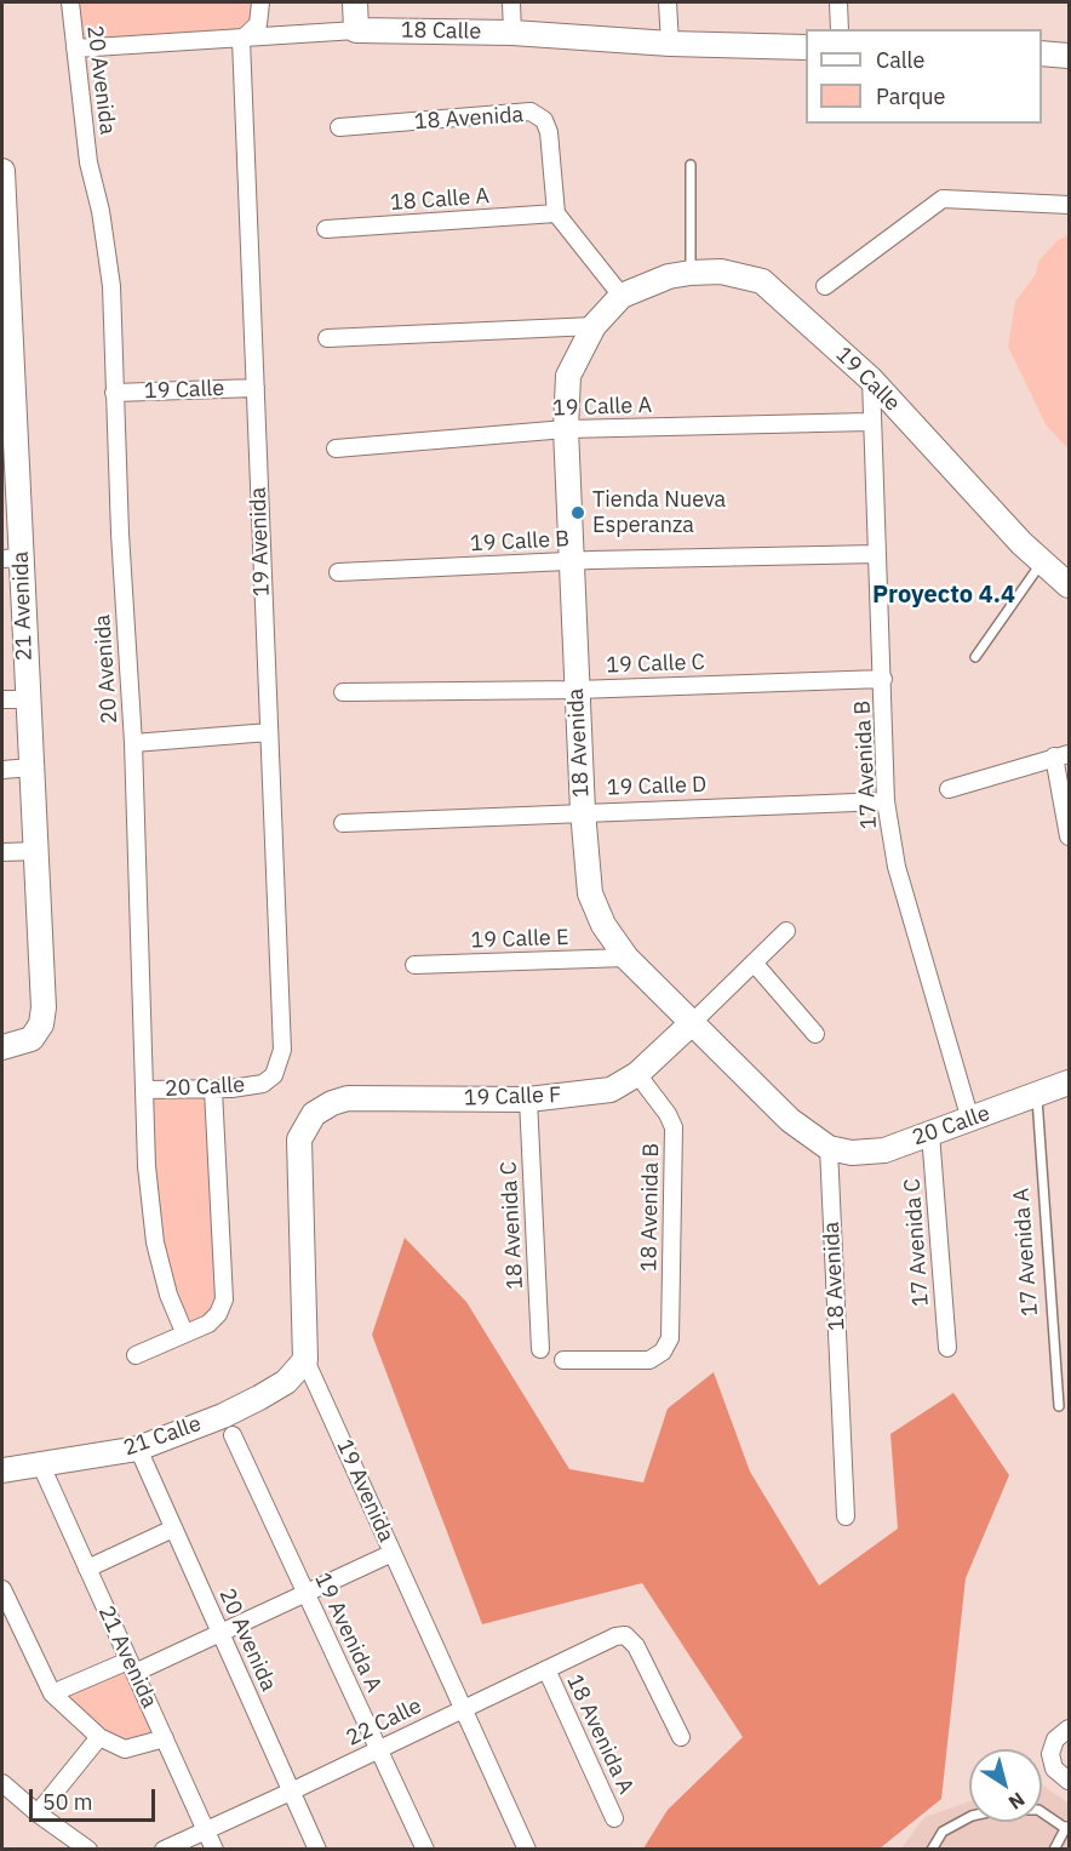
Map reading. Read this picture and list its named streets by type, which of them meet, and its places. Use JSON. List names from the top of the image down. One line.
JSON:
{"streets":{"street":["18 Calle","20 Avenida","18 Avenida","18 Calle A","19 Calle","19 Calle A","19 Avenida","19 Calle B","21 Avenida","19 Calle C","17 Avenida B","19 Calle D","19 Calle E","20 Calle","19 Calle F","18 Avenida B","18 Avenida C","17 Avenida C","21 Calle","19 Avenida A","22 Calle","18 Avenida A"],"lane":["17 Avenida A"]},"crossings":[["18 Calle","20 Avenida"],["18 Calle","19 Avenida"],["20 Avenida","19 Calle"],["20 Avenida","20 Calle"],["20 Avenida","21 Calle"],["20 Avenida","22 Calle"],["18 Avenida","18 Calle A"],["18 Avenida","19 Calle"],["18 Avenida","19 Calle A"],["18 Avenida","19 Calle B"],["18 Avenida","19 Calle C"],["18 Avenida","19 Calle D"],["18 Avenida","19 Calle E"],["18 Avenida","20 Calle"],["18 Avenida","19 Calle F"],["19 Calle","19 Avenida"],["19 Calle","17 Avenida B"],["19 Calle A","17 Avenida B"],["19 Avenida","20 Calle"],["19 Avenida","19 Calle F"],["19 Avenida","21 Calle"],["19 Avenida","22 Calle"],["19 Calle B","17 Avenida B"],["21 Avenida","21 Calle"],["21 Avenida","22 Calle"],["19 Calle C","17 Avenida B"],["17 Avenida B","19 Calle D"],["17 Avenida B","20 Calle"],["20 Calle","17 Avenida C"],["20 Calle","17 Avenida A"],["19 Calle F","18 Avenida B"],["19 Calle F","18 Avenida C"],["19 Avenida A","22 Calle"],["22 Calle","18 Avenida A"]],"districts":["Proyecto 4.4"],"places":["Tienda Nueva Esperanza"],"legend":["Calle","Parque"],"scale_bar":"50 m","north":"bottom right"}
